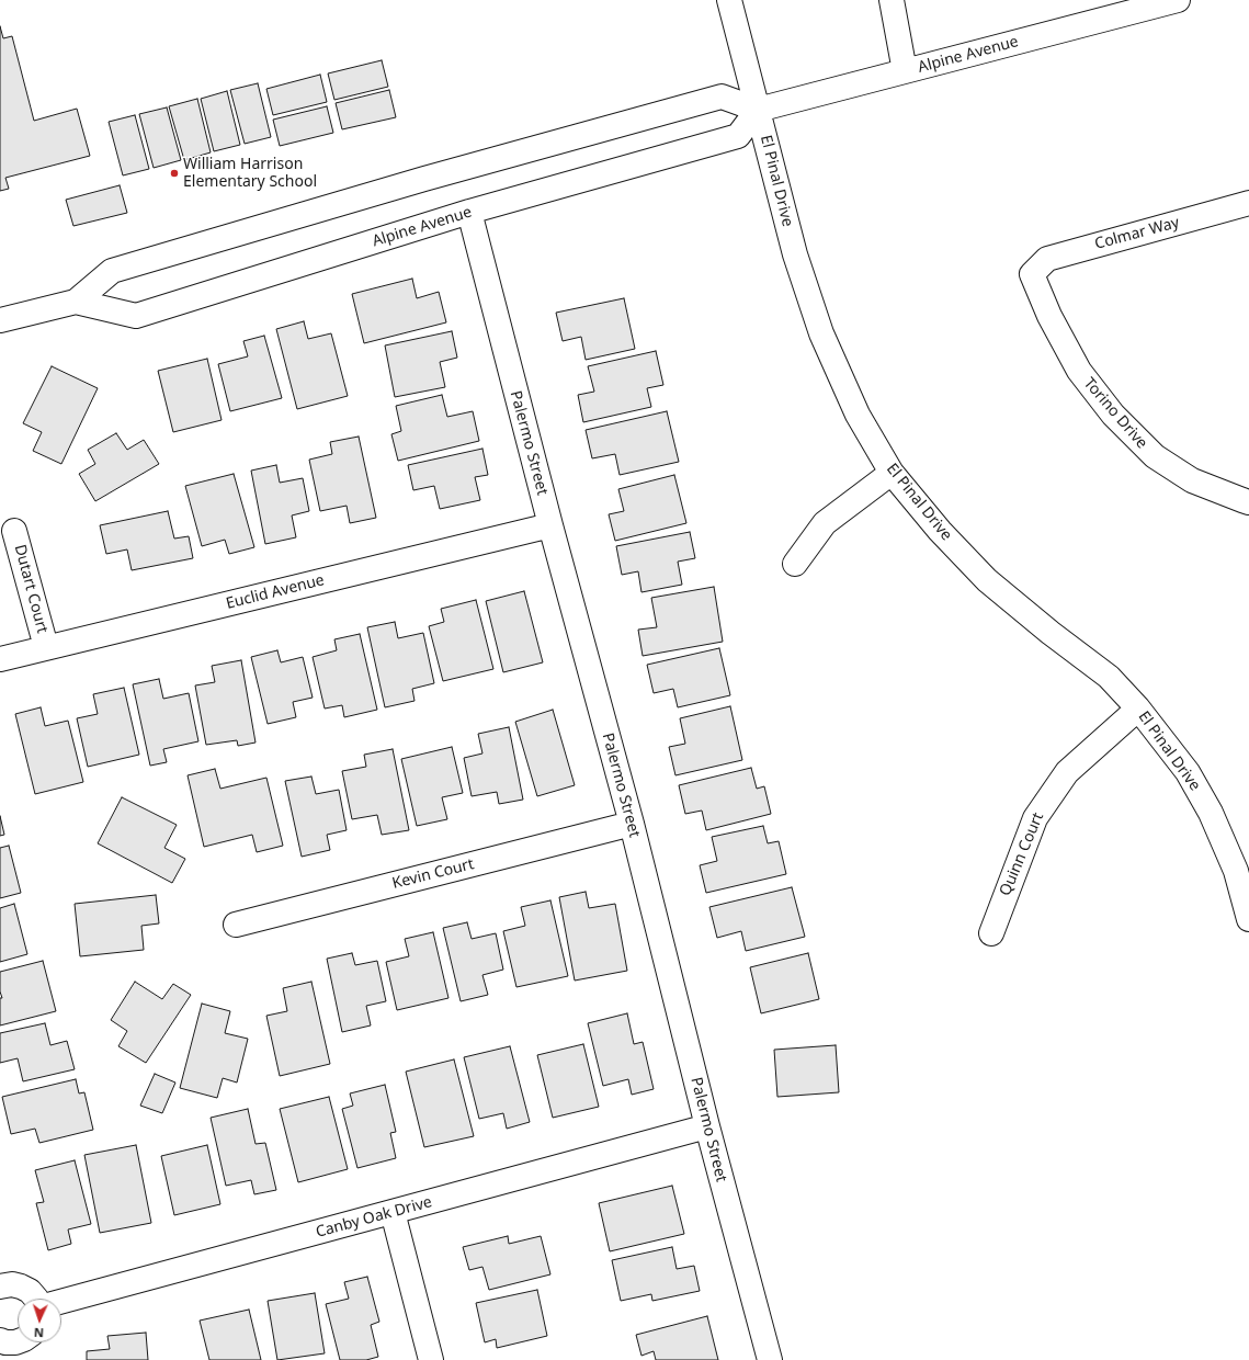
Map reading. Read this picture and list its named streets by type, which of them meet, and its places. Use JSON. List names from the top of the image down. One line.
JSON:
{"streets":{"street":["Alpine Avenue","El Pinal Drive","Colmar Way","Torino Drive","Palermo Street","Dutart Court","Euclid Avenue","Quinn Court","Kevin Court","Canby Oak Drive"]},"crossings":[["Alpine Avenue","El Pinal Drive"],["Alpine Avenue","Palermo Street"],["El Pinal Drive","Quinn Court"],["Colmar Way","Torino Drive"],["Palermo Street","Euclid Avenue"],["Palermo Street","Kevin Court"],["Palermo Street","Canby Oak Drive"],["Dutart Court","Euclid Avenue"]],"places":["William Harrison Elementary School"],"north":"bottom"}
